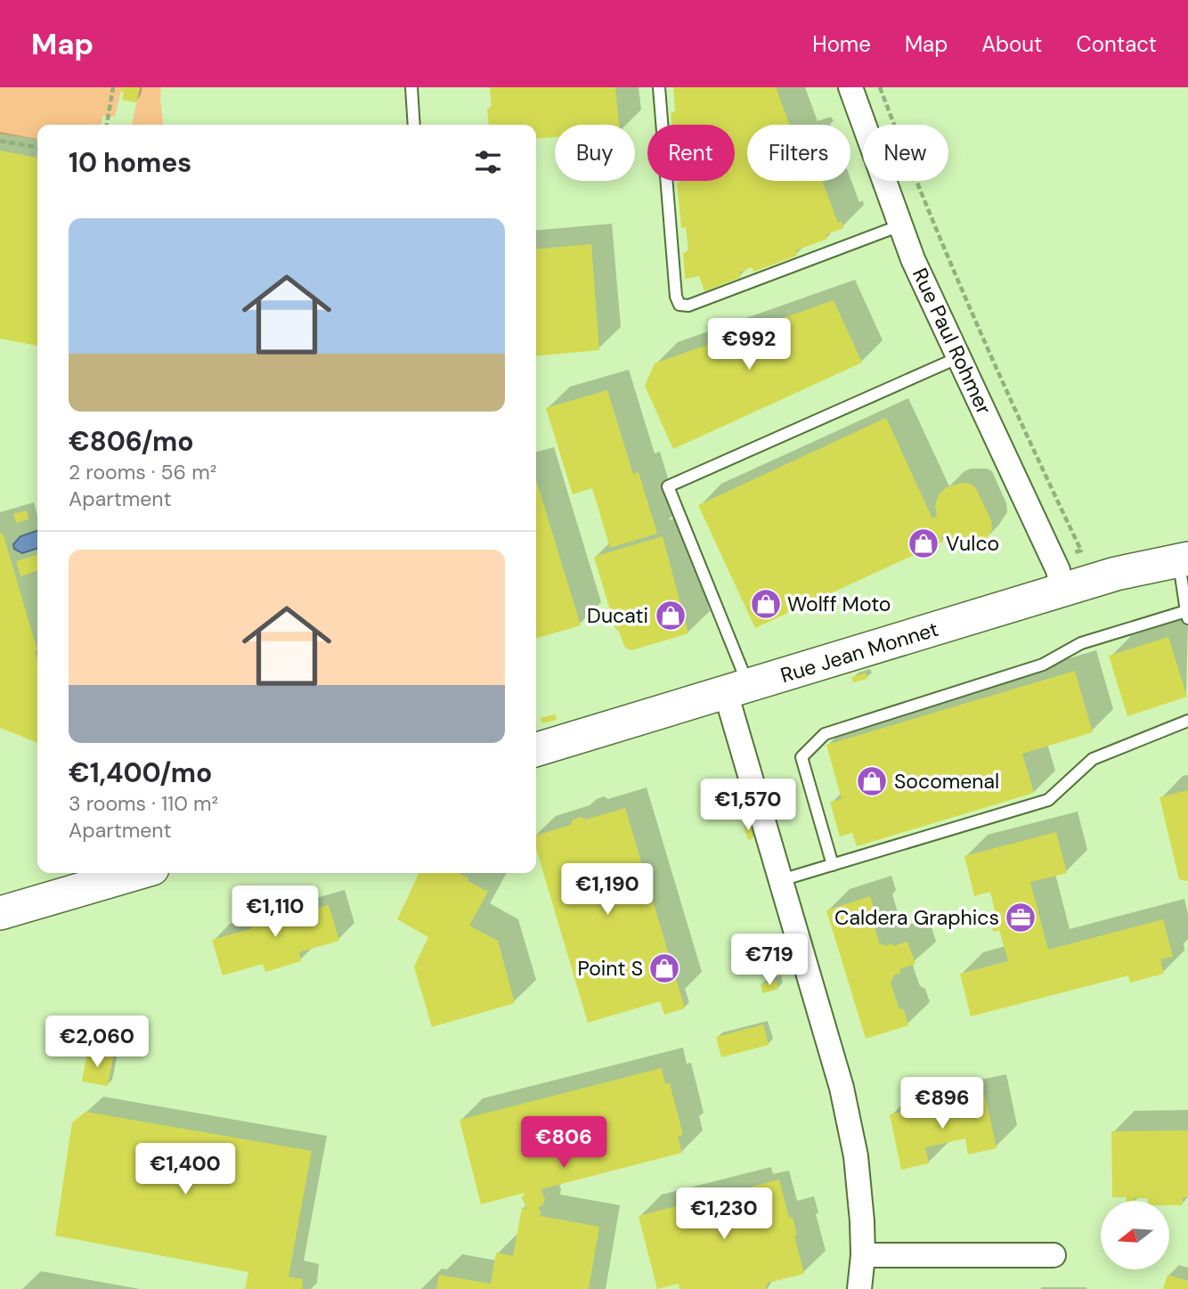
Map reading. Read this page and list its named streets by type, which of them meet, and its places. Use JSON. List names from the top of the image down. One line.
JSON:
{"streets":{"street":["Rue Paul Rohmer","Rue Jean Monnet"]},"crossings":[["Rue Paul Rohmer","Rue Jean Monnet"]],"places":{"shop":["Vulco","Wolff Moto","Ducati","Socomenal","Point S"],"office":["Caldera Graphics"]},"north":"left","page":{"header":"Map","nav":["Home","Map","About","Contact"],"chip":["Buy","Rent","Filters","New"],"heading":"10 homes","list":[{"name":"€806/mo","note":"2 rooms · 56 m² · Apartment"},{"name":"€1,400/mo","note":"3 rooms · 110 m² · Apartment"}],"price":["€992","€1,570","€1,190","€1,110","€719","€2,060","€896","€806","€1,400","€1,230"]}}
